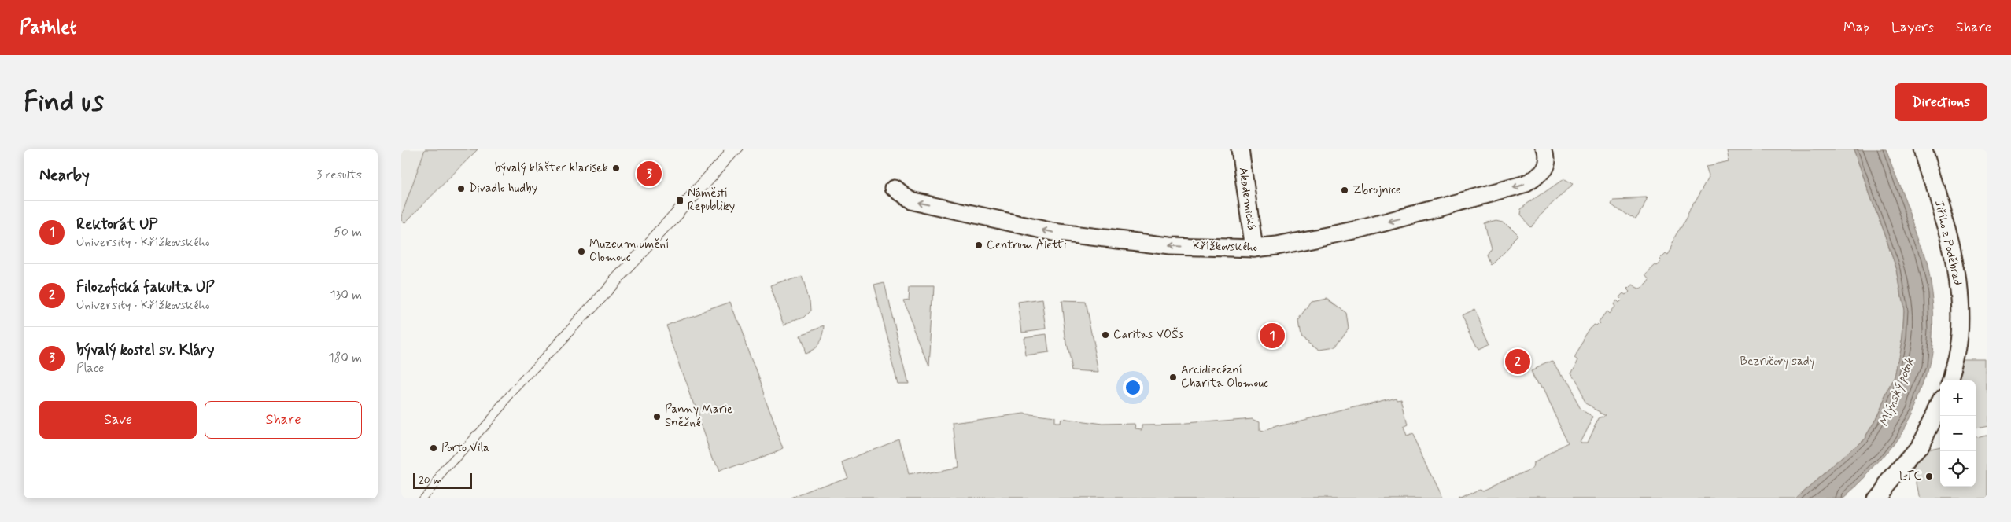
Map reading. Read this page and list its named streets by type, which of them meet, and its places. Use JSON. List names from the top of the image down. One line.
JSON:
{"streets":{"street":["Akademická","Jiřího z Poděbrad","Křížkovského"]},"crossings":[["Akademická","Křížkovského"]],"one_way":["Křížkovského"],"water":["Mlýnský potok"],"parks":["Bezručovy sady"],"places":{"other":["bývalý klášter klarisek","Divadlo hudby","Zbrojnice","Centrum Aletti","Muzeum umění Olomouc","Caritas VOŠs","Arcidiecézní Charita Olomouc","Panny Marie Sněžné","Porto Vila","LTC"],"transit":["Náměstí Republiky"]},"scale_bar":"20 m","page":{"header":"Pathlet","nav":["Map","Layers","Share"],"buttons":["Directions",["Save","Share"]],"title":"Find us","heading":["Nearby","3 results"],"pins":["3","1","2"],"list":[{"mark":"1","name":"Rektorát UP","note":"University · Křížkovského","value":"50 m"},{"mark":"2","name":"Filozofická fakulta UP","note":"University · Křížkovského","value":"130 m"},{"mark":"3","name":"bývalý kostel sv. Kláry","note":"Place","value":"180 m"}],"map_buttons":["+","−"],"scale":"20 m"}}
